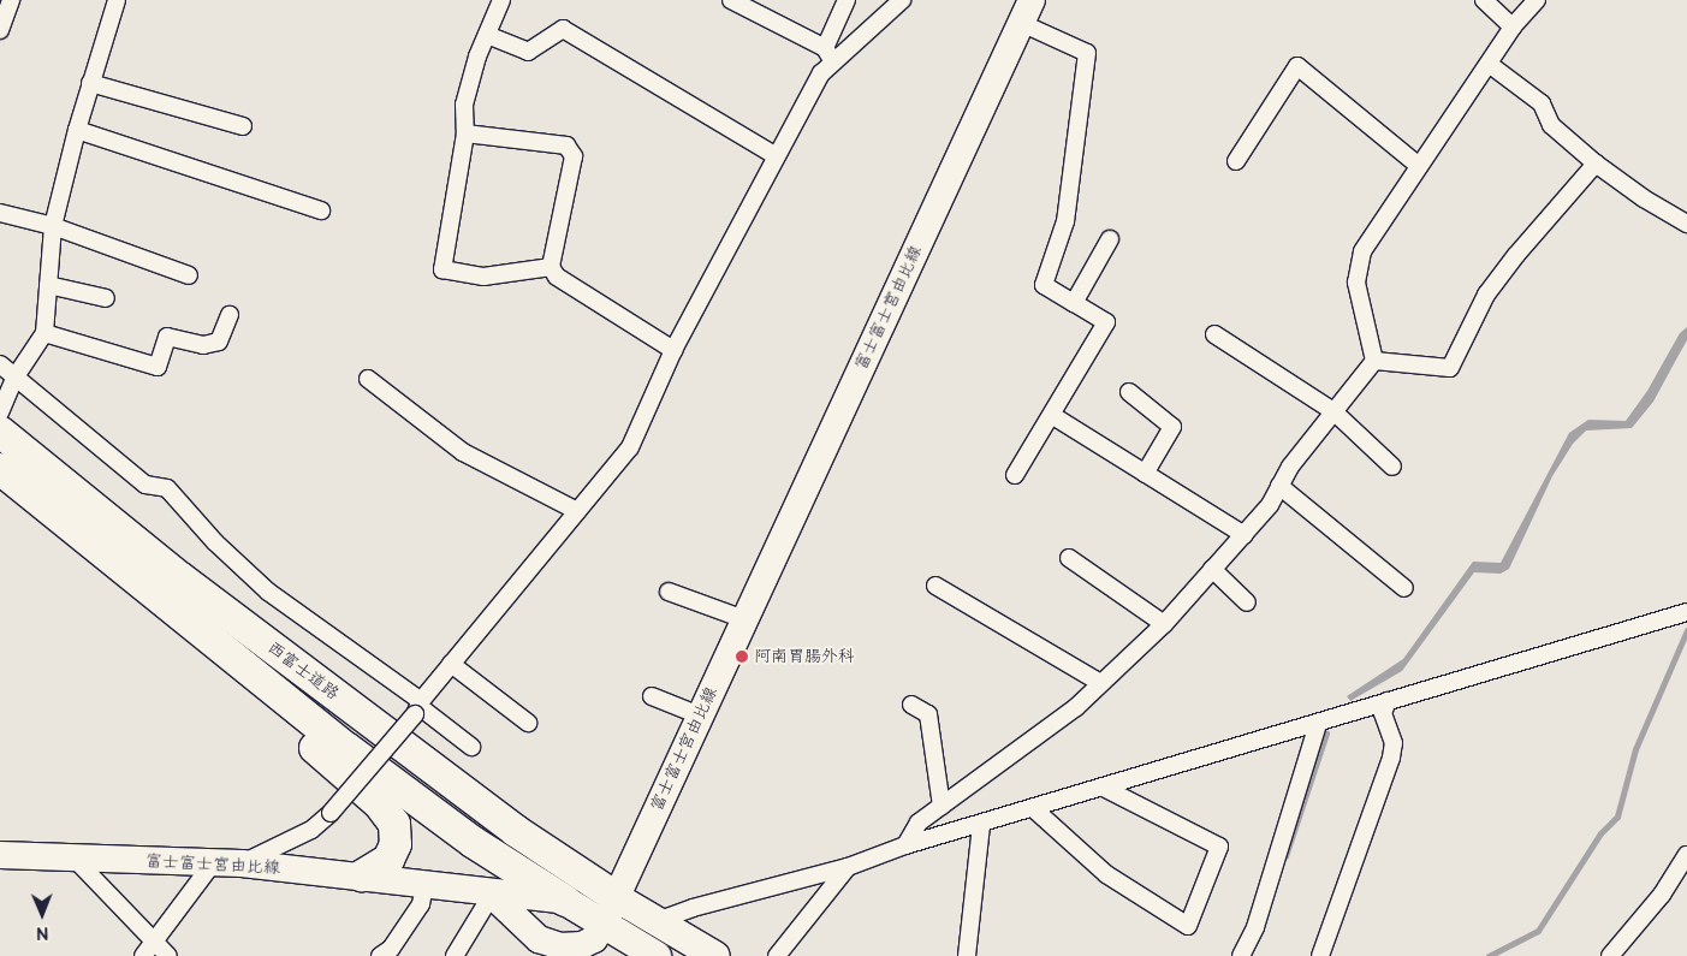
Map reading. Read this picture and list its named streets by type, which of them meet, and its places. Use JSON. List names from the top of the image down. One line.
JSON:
{"streets":{"highway":["西富士道路"],"main road":["富士富士宮由比線"]},"crossings":[["富士富士宮由比線","西富士道路"]],"places":["阿南胃腸外科"],"north":"bottom"}
